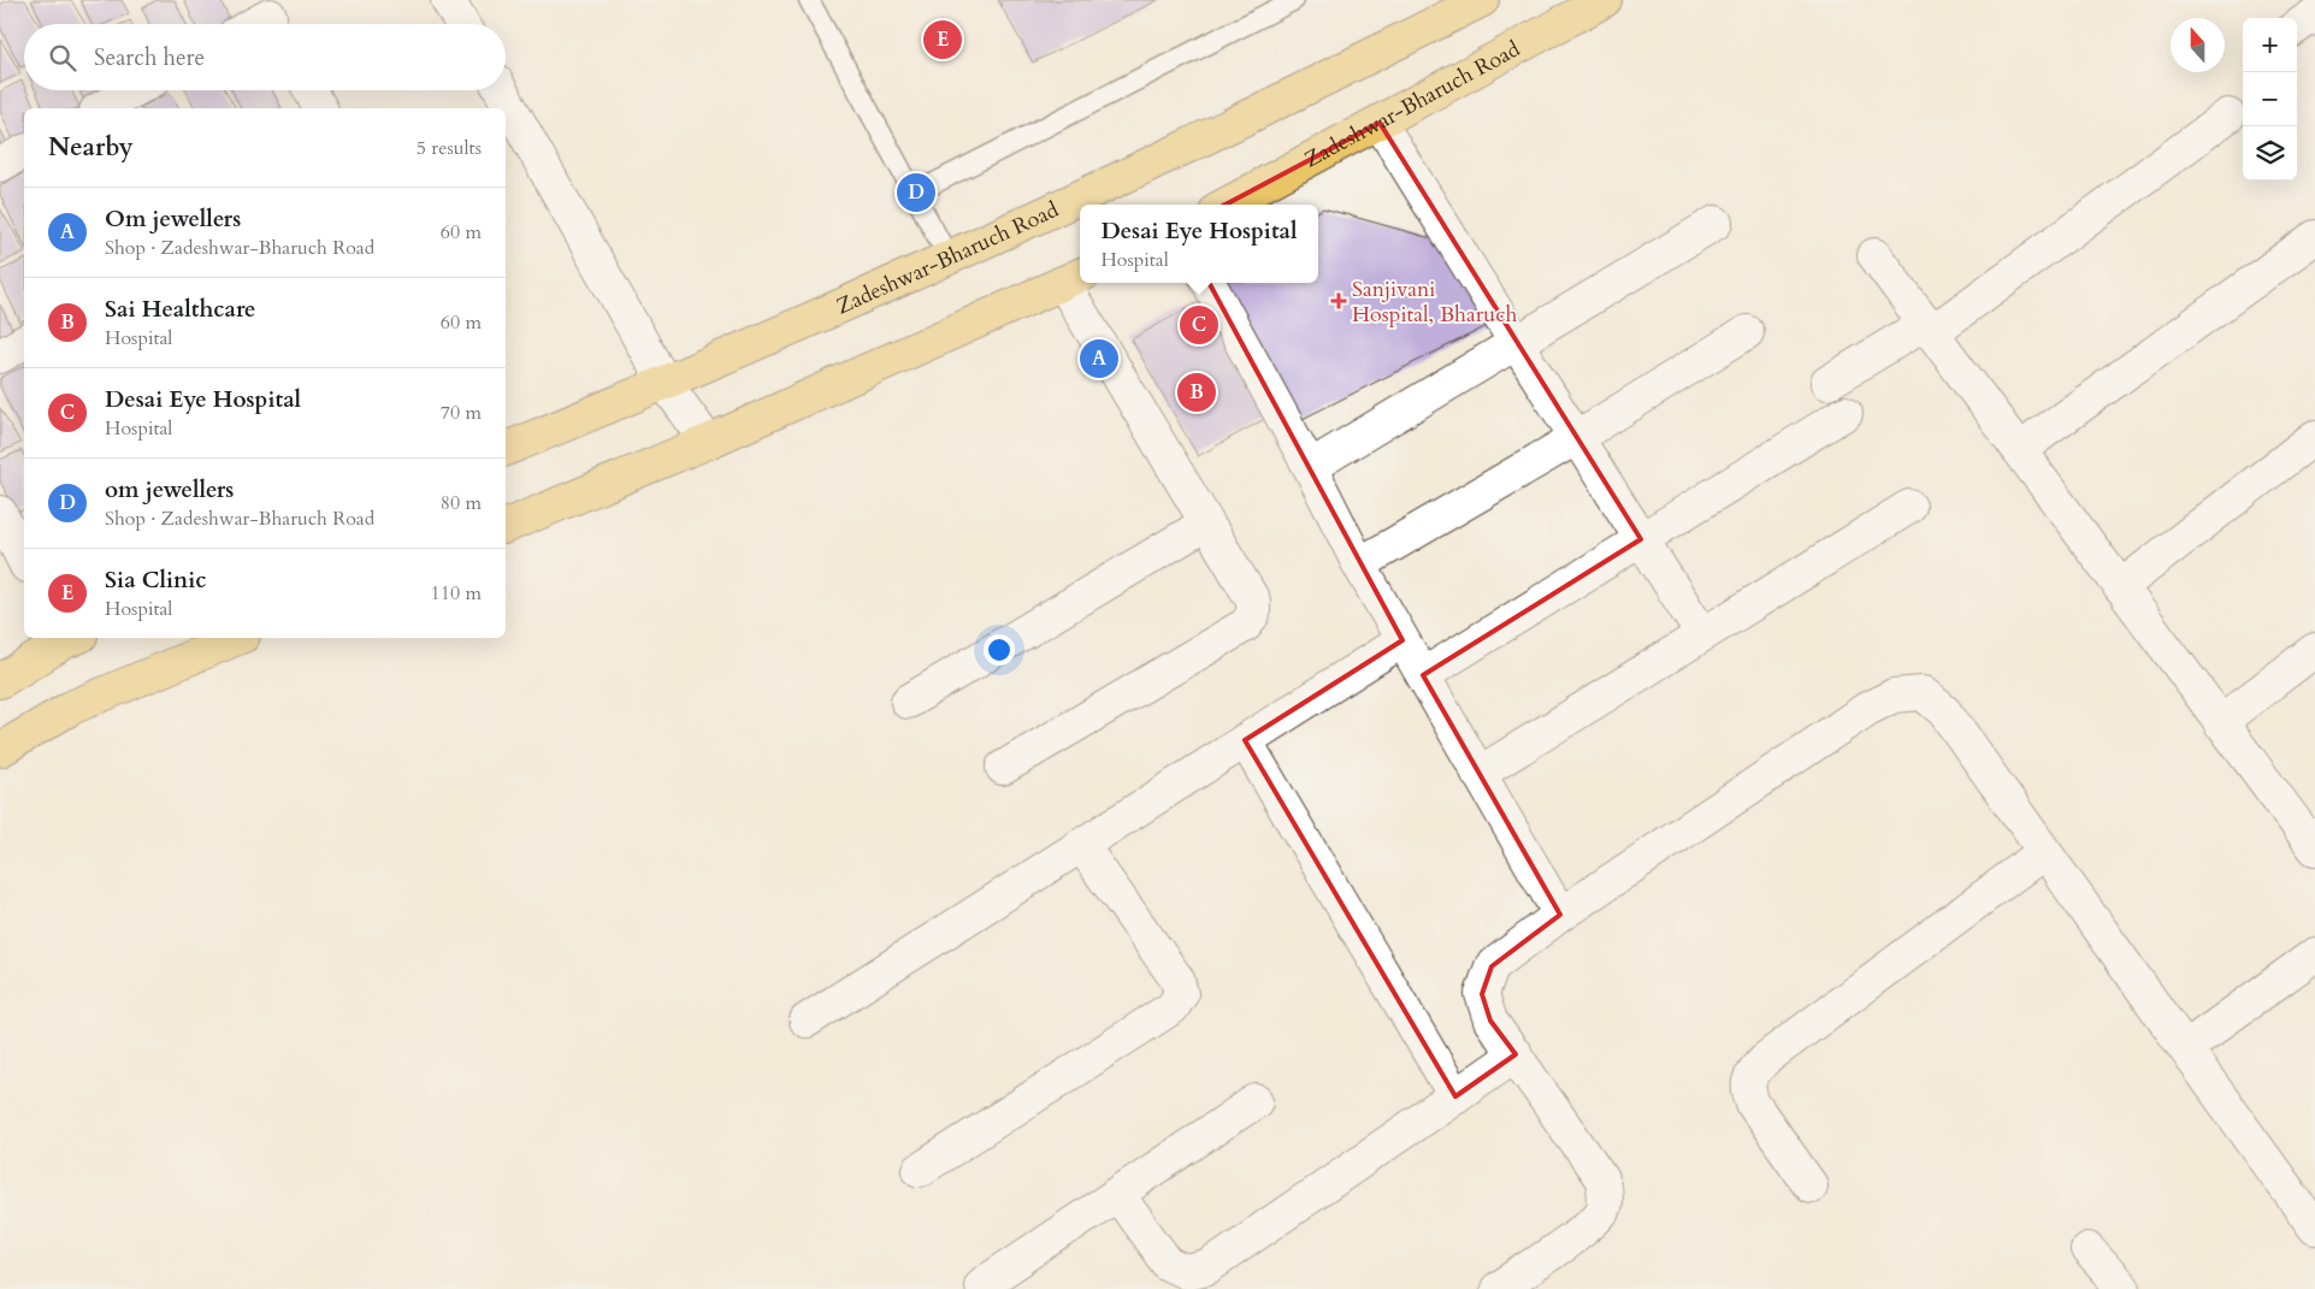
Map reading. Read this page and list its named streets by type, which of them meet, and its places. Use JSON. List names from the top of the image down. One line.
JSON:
{"streets":{"main road":["Zadeshwar-Bharuch Road"]},"places":{"health":["Sanjivani Hospital, Bharuch"]},"north":"top","page":{"map_buttons":["+","−"],"pins":["E","D","C","A","B"],"search":"Search here","heading":["Nearby","5 results"],"list":[{"mark":"A","name":"Om jewellers","note":"Shop · Zadeshwar-Bharuch Road","value":"60 m"},{"mark":"B","name":"Sai Healthcare","note":"Hospital","value":"60 m"},{"mark":"C","name":"Desai Eye Hospital","note":"Hospital","value":"70 m"},{"mark":"D","name":"om jewellers","note":"Shop · Zadeshwar-Bharuch Road","value":"80 m"},{"mark":"E","name":"Sia Clinic","note":"Hospital","value":"110 m"}],"popup":["Desai Eye Hospital","Hospital"]}}
